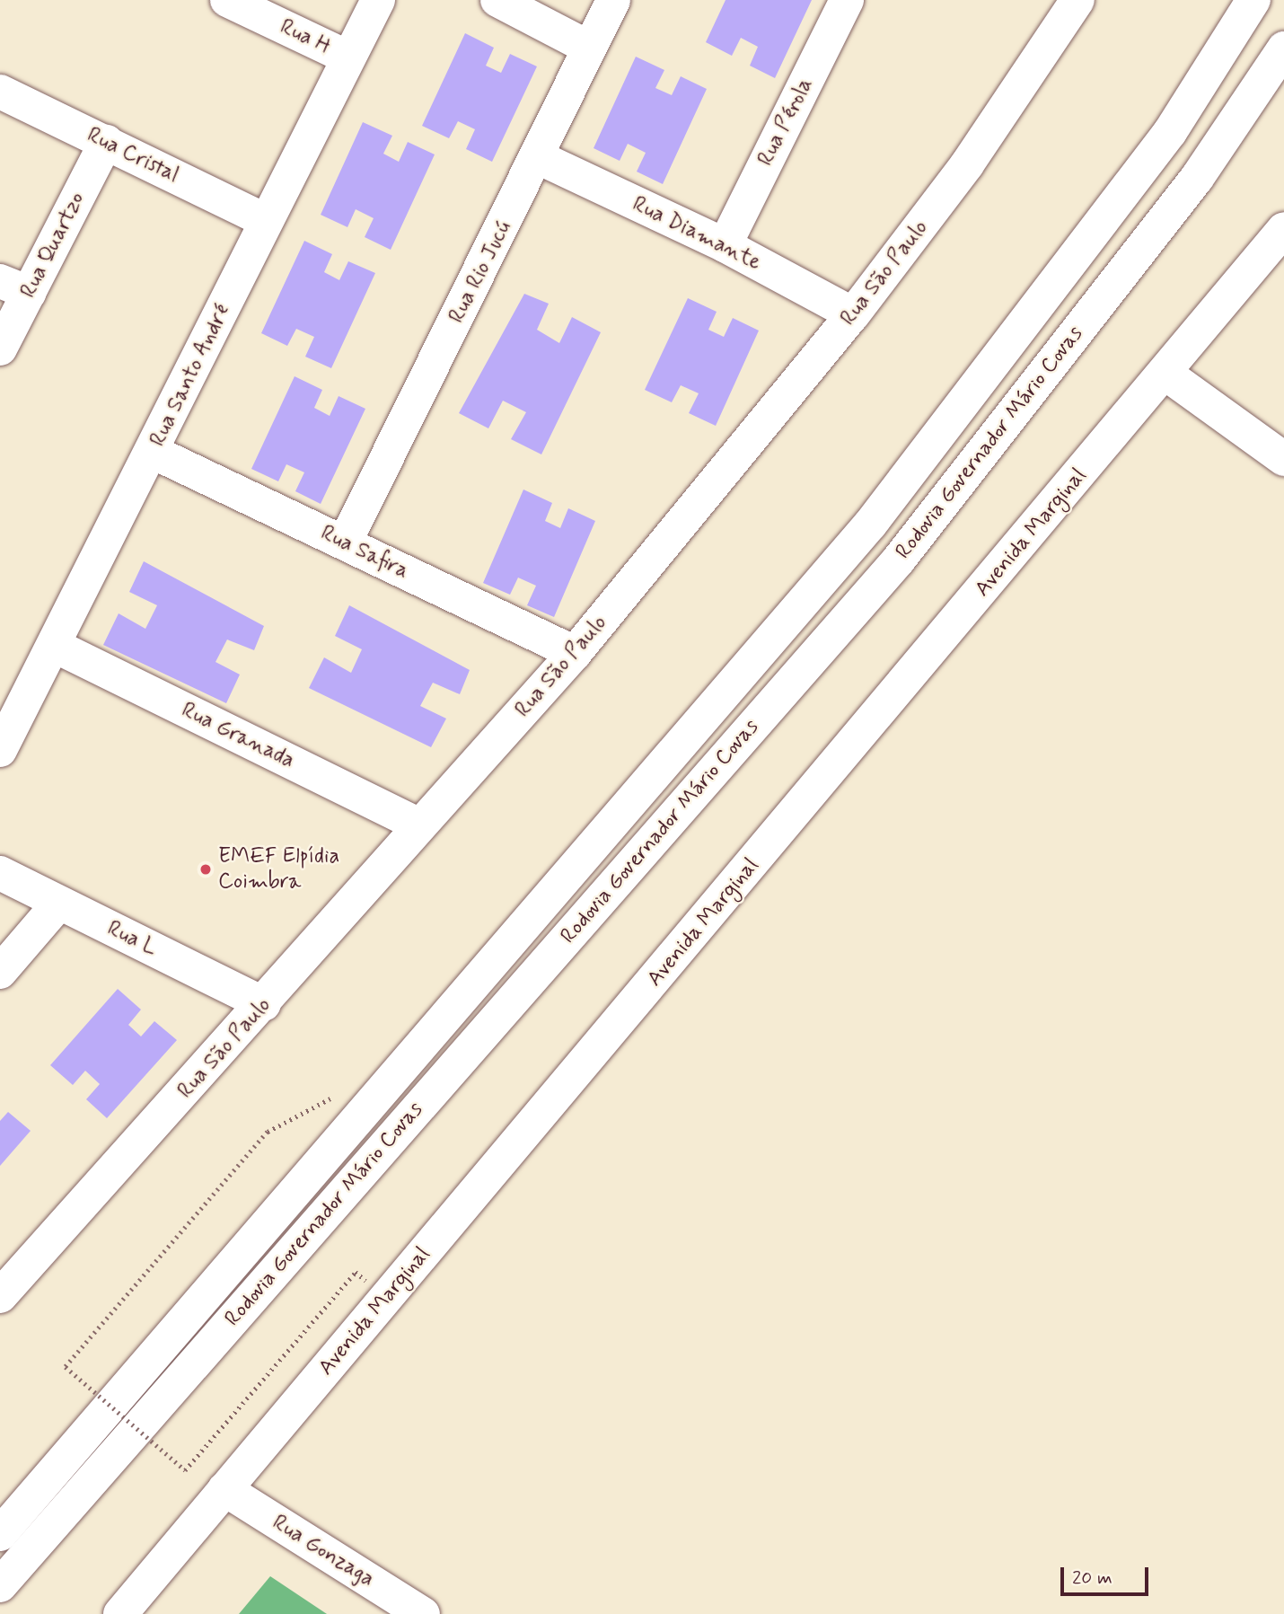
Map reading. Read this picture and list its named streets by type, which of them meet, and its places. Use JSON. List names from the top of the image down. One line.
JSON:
{"streets":{"street":["Rua H","Rua Pérola","Rua Cristal","Rua Diamante","Rua Quartzo","Rua Rio Jucú","Rua São Paulo","Rua Santo André","Rodovia Governador Mário Covas","Avenida Marginal","Rua Safira","Rua Granada","Rua L","Rua Gonzaga"]},"crossings":[["Rua H","Rua Santo André"],["Rua Pérola","Rua Diamante"],["Rua Cristal","Rua Quartzo"],["Rua Cristal","Rua Santo André"],["Rua Diamante","Rua Rio Jucú"],["Rua Diamante","Rua São Paulo"],["Rua Rio Jucú","Rua Safira"],["Rua São Paulo","Rua Safira"],["Rua São Paulo","Rua Granada"],["Rua São Paulo","Rua L"],["Rua Santo André","Rua Safira"],["Rua Santo André","Rua Granada"],["Avenida Marginal","Rua Gonzaga"]],"places":["EMEF Elpídia Coimbra"],"scale_bar":"20 m"}
